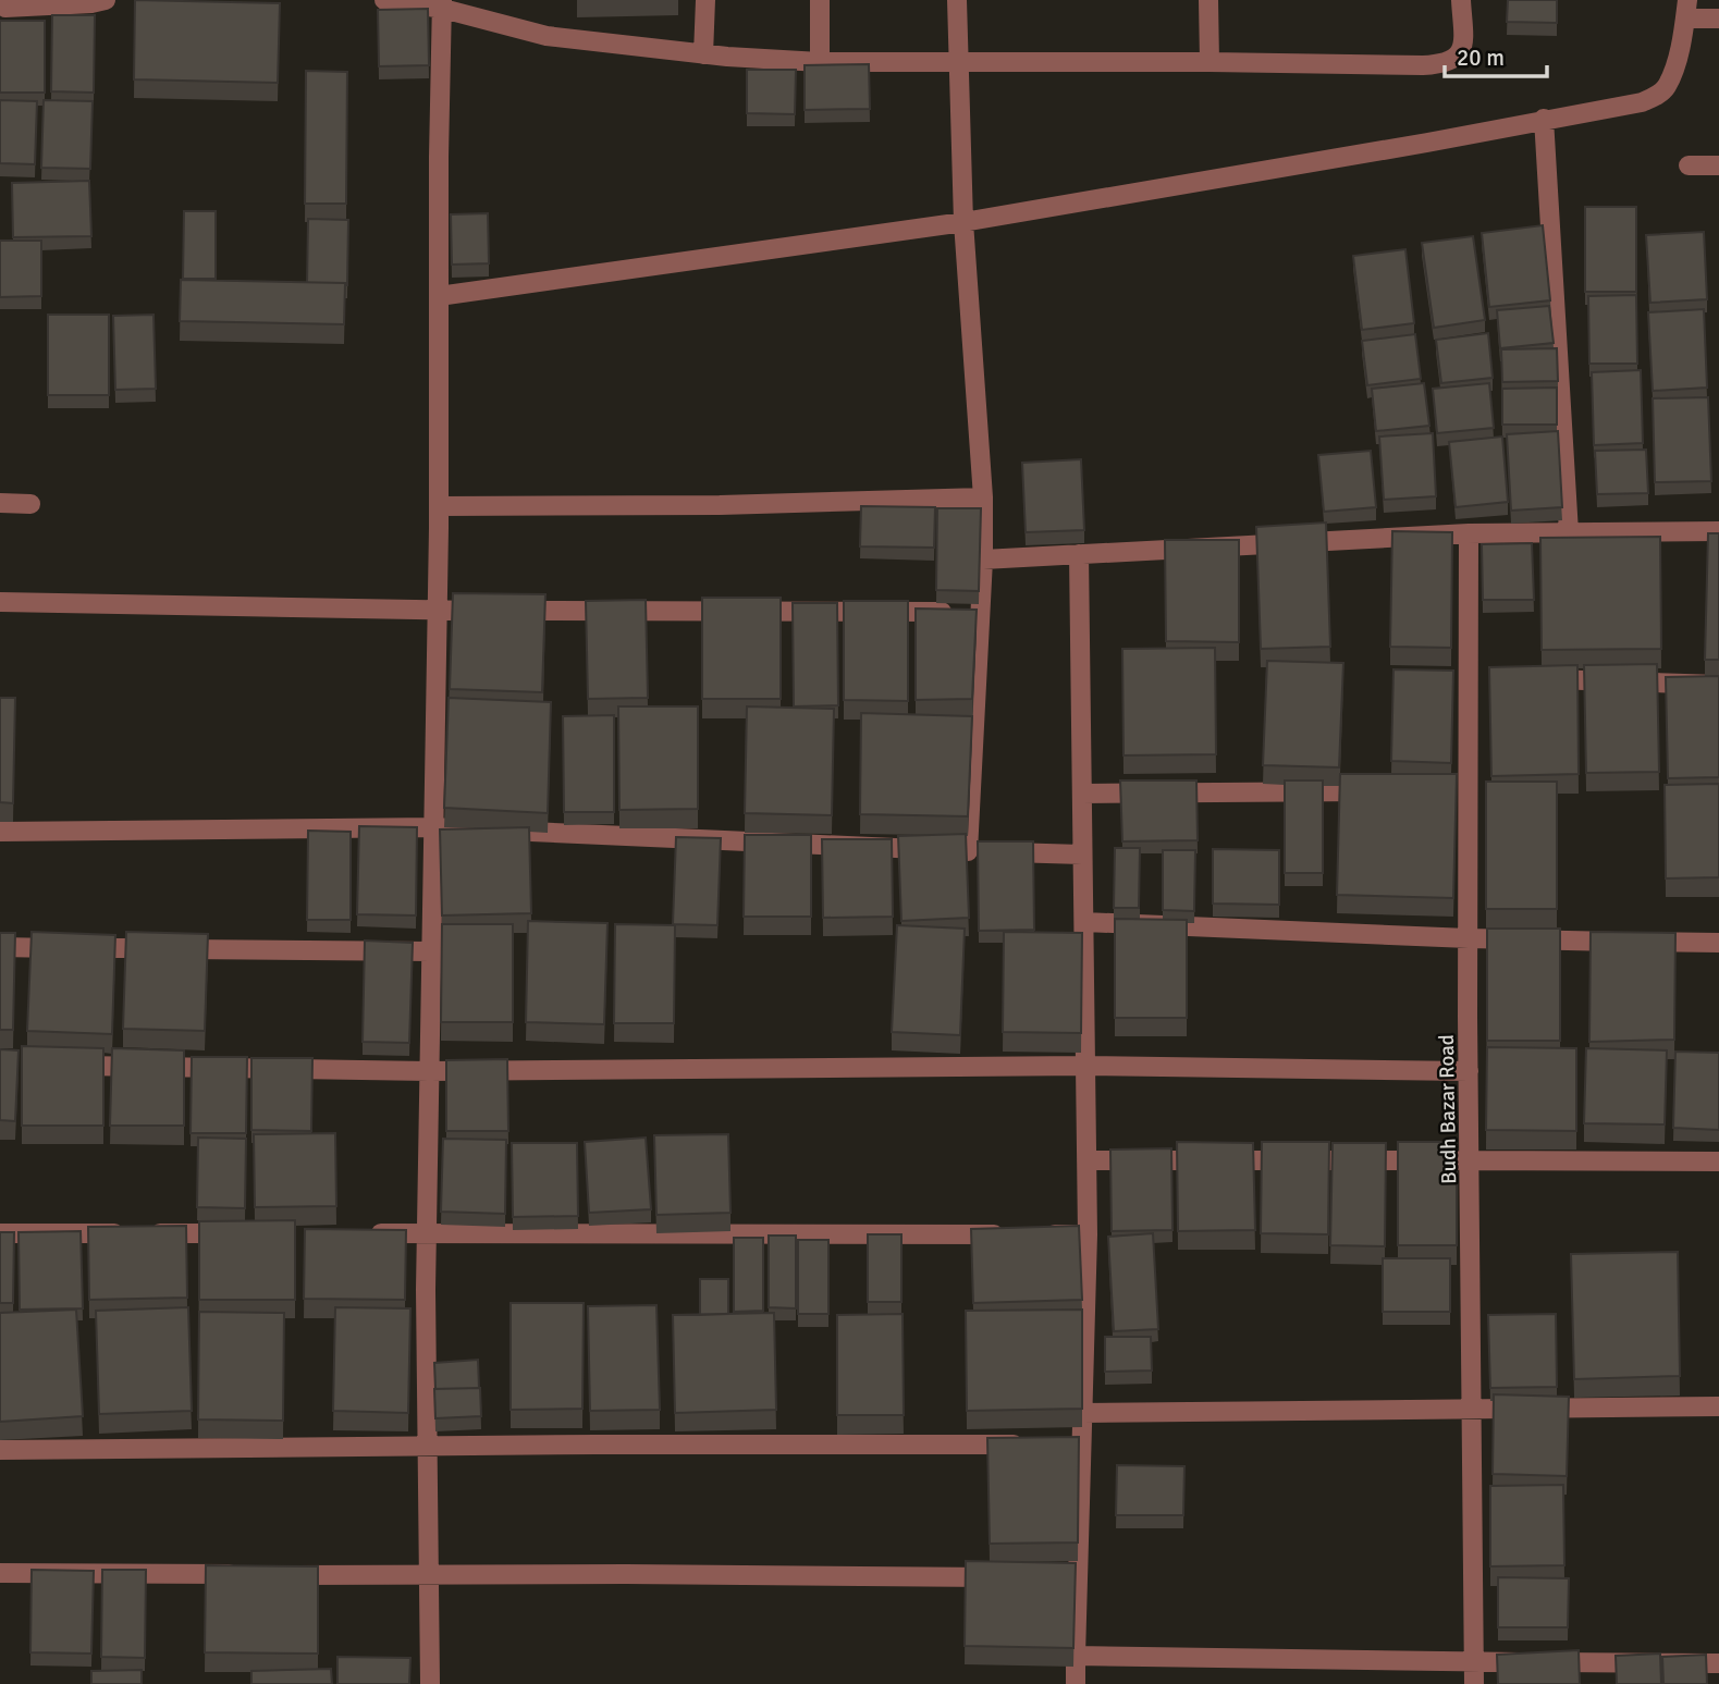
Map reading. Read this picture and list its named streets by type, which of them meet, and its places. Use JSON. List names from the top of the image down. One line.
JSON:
{"streets":{"street":["Budh Bazar Road"]},"scale_bar":"20 m"}
